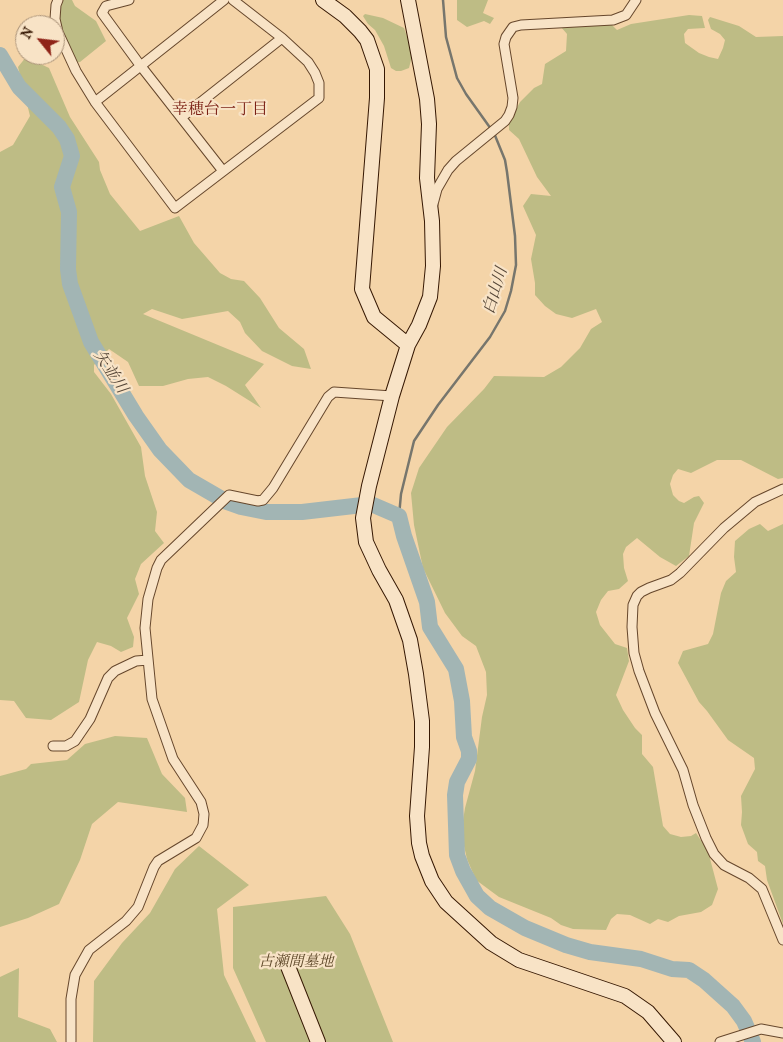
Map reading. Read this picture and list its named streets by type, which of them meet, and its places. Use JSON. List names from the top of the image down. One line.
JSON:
{"districts":["幸穂台一丁目"],"water":["白山川","矢並川"],"parks":["古瀬間墓地"],"north":"top left"}
